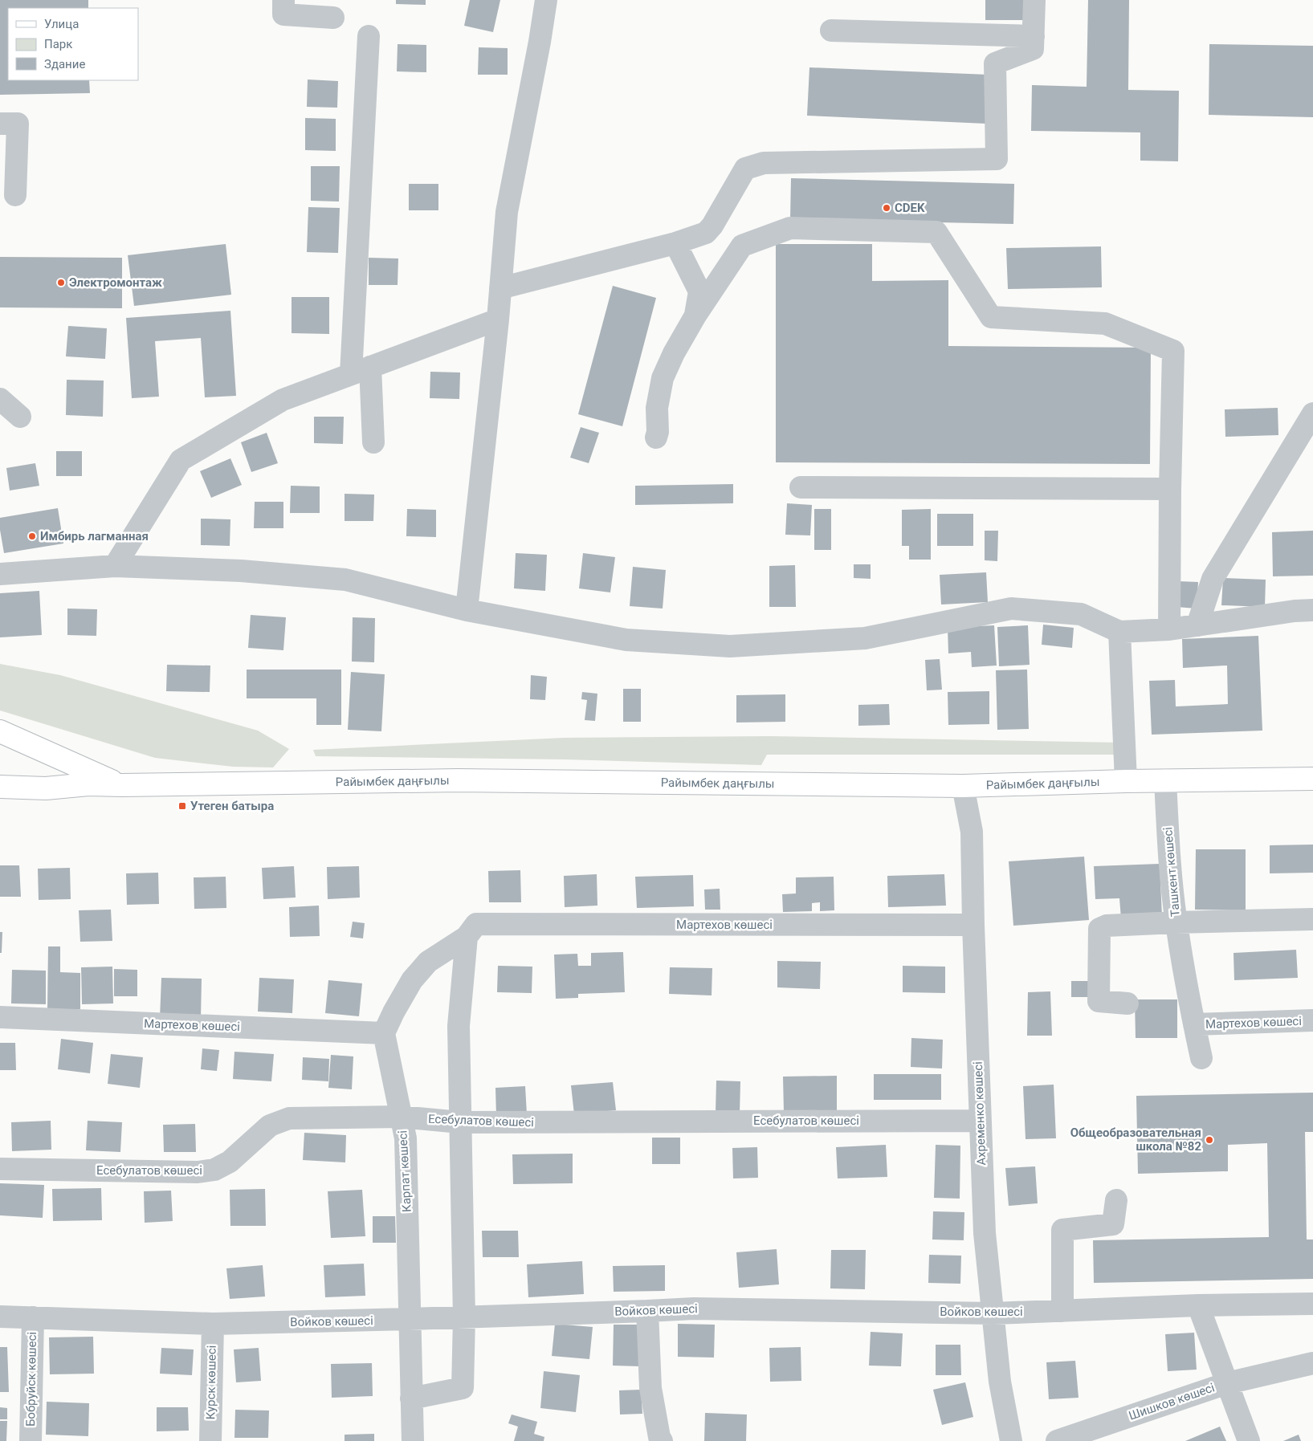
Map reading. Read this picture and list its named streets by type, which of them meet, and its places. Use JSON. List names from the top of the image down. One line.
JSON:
{"streets":{"main road":["Райымбек даңғылы"],"street":["Ташкент көшесі","Мартехов көшесі","Ахременко көшесі","Есебулатов көшесі","Карпат көшесі","Войков көшесі","Бобруйск көшесі","Курск көшесі","Шишков көшесі"]},"crossings":[["Райымбек даңғылы","Ташкент көшесі"],["Райымбек даңғылы","Ахременко көшесі"],["Мартехов көшесі","Ахременко көшесі"],["Мартехов көшесі","Карпат көшесі"],["Ахременко көшесі","Есебулатов көшесі"],["Ахременко көшесі","Войков көшесі"],["Есебулатов көшесі","Карпат көшесі"],["Карпат көшесі","Войков көшесі"],["Войков көшесі","Бобруйск көшесі"],["Войков көшесі","Курск көшесі"]],"places":{"other":["CDEK","Электромонтаж","Имбирь лагманная","Общеобразовательная школа №82"],"transit":["Утеген батыра"]},"legend":["Улица","Парк","Здание"]}
